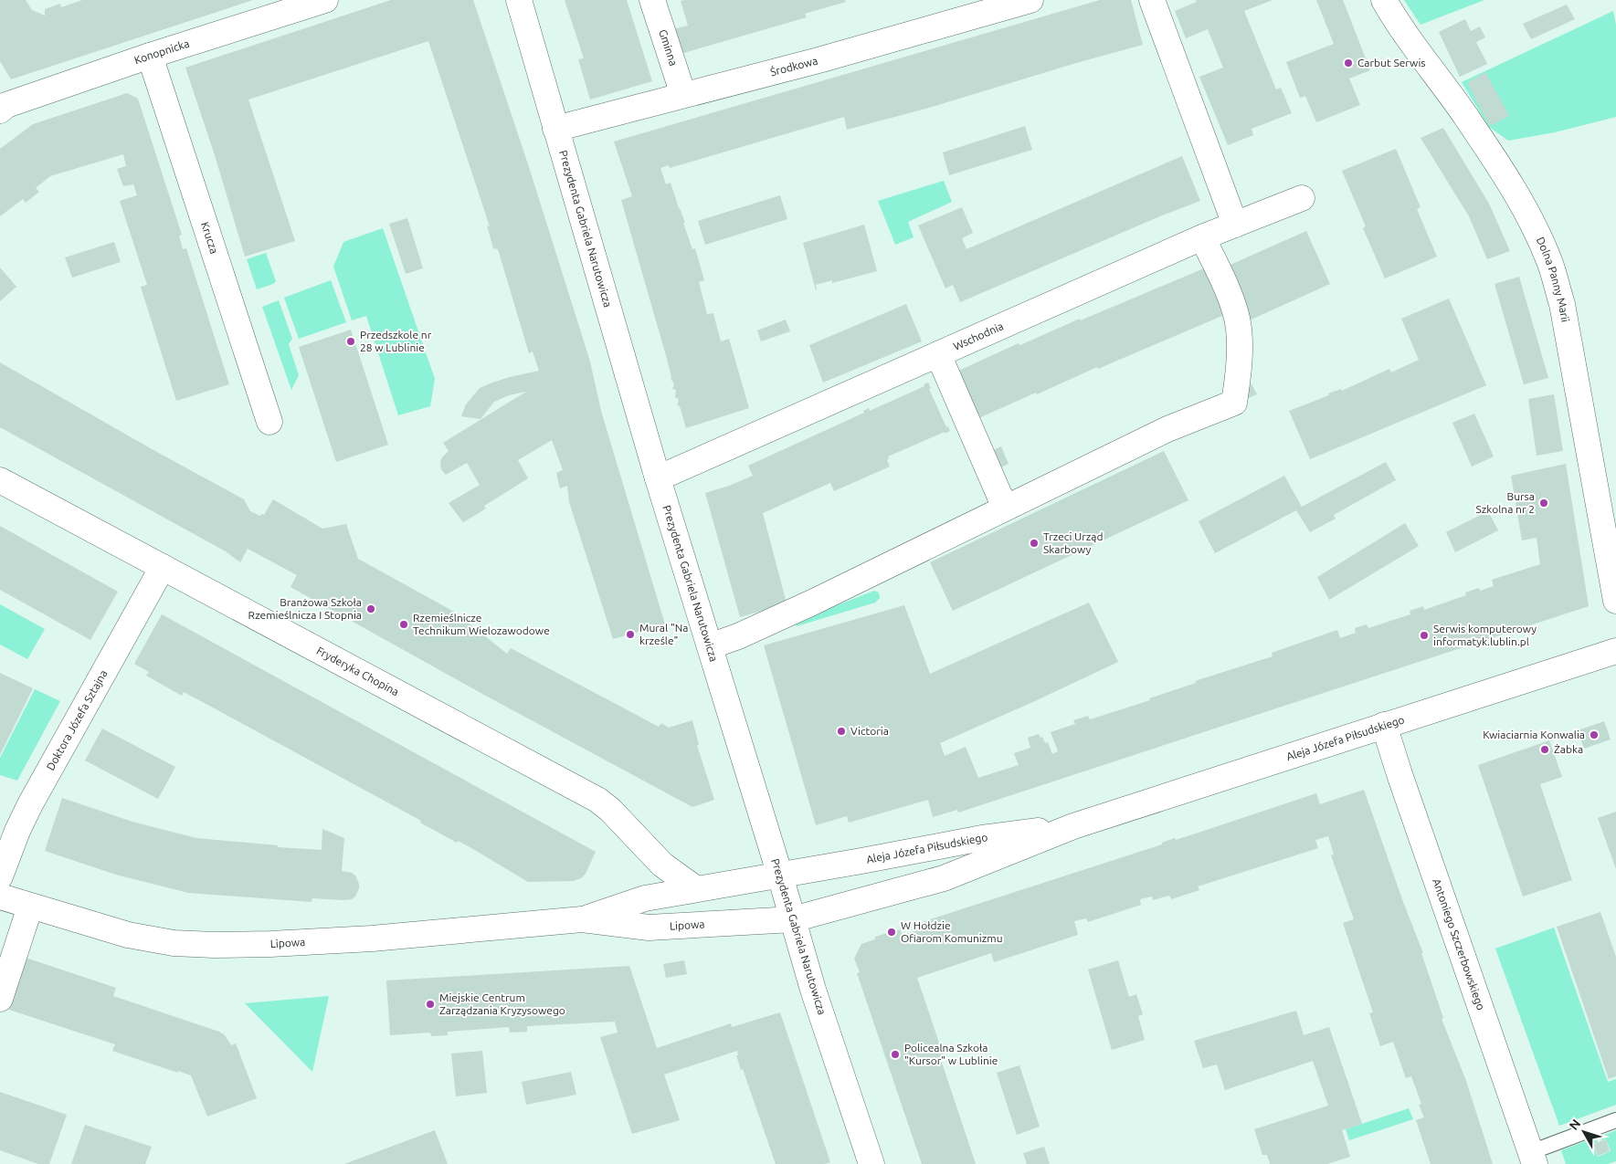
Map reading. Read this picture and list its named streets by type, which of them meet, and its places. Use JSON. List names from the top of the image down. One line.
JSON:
{"streets":{"street":["Gminna","Konopnicka","Środkowa","Prezydenta Gabriela Narutowicza","Krucza","Dolna Panny Marii","Wschodnia","Fryderyka Chopina","Doktora Józefa Sztajna","Aleja Józefa Piłsudskiego","Lipowa","Antoniego Szczerbowskiego"]},"crossings":[["Gminna","Środkowa"],["Konopnicka","Krucza"],["Środkowa","Prezydenta Gabriela Narutowicza"],["Prezydenta Gabriela Narutowicza","Wschodnia"],["Prezydenta Gabriela Narutowicza","Aleja Józefa Piłsudskiego"],["Prezydenta Gabriela Narutowicza","Lipowa"],["Fryderyka Chopina","Doktora Józefa Sztajna"],["Fryderyka Chopina","Lipowa"],["Aleja Józefa Piłsudskiego","Lipowa"],["Aleja Józefa Piłsudskiego","Antoniego Szczerbowskiego"]],"places":["Carbut Serwis","Przedszkole nr 28 w Lublinie","Bursa Szkolna nr 2","Trzeci Urząd Skarbowy","Branżowa Szkoła Rzemieślnicza I Stopnia","Rzemieślnicze Technikum Wielozawodowe","Mural \"Na krześle\"","Serwis komputerowy informatyk.lublin.pl","Victoria","Kwiaciarnia Konwalia","Żabka","W Hołdzie Ofiarom Komunizmu","Miejskie Centrum Zarządzania Kryzysowego","Policealna Szkoła \"Kursor\" w Lublinie"],"north":"top left"}
